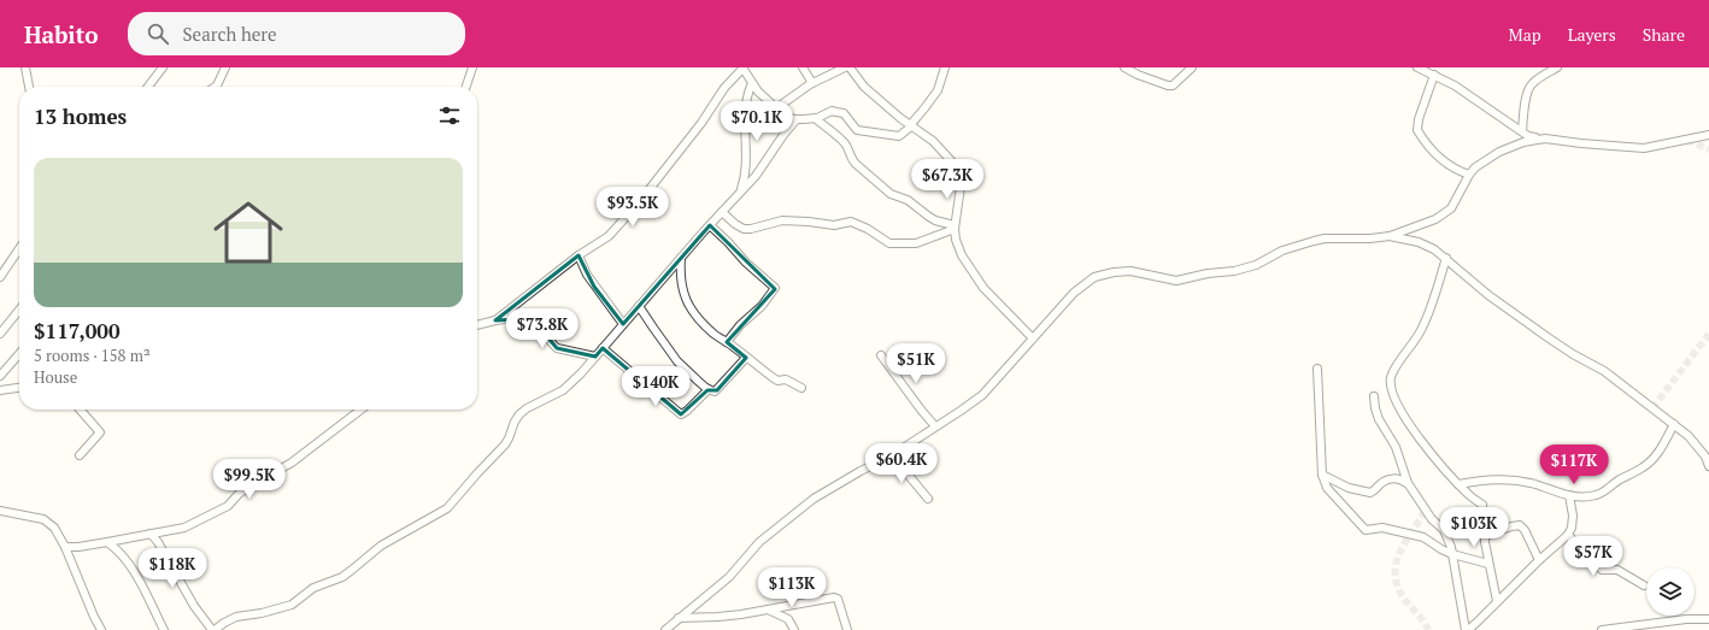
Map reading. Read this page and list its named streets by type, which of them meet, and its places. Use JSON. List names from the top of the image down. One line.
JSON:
{"page":{"header":"Habito","search":"Search here","nav":["Map","Layers","Share"],"heading":"13 homes","price":["$70.1K","$67.3K","$93.5K","$73.8K","$51K","$140K","$60.4K","$117K","$99.5K","$103K","$57K","$118K","$113K"],"list":[{"name":"$117,000","note":"5 rooms · 158 m² · House"}]}}
